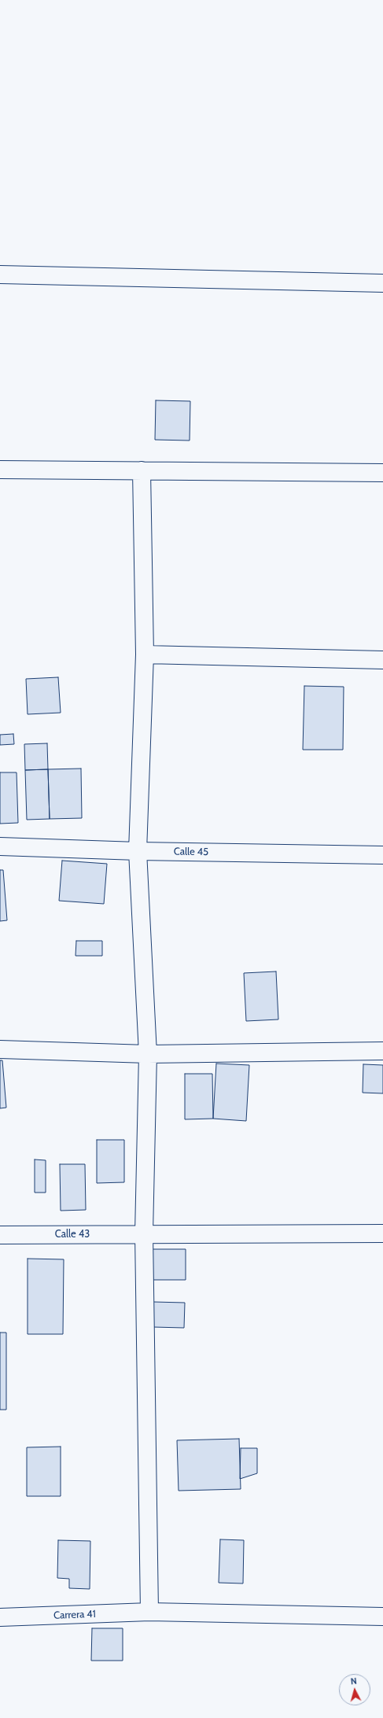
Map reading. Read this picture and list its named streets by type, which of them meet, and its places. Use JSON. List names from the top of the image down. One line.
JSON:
{"streets":{"street":["Calle 45","Calle 43","Carrera 41"]},"north":"top"}
